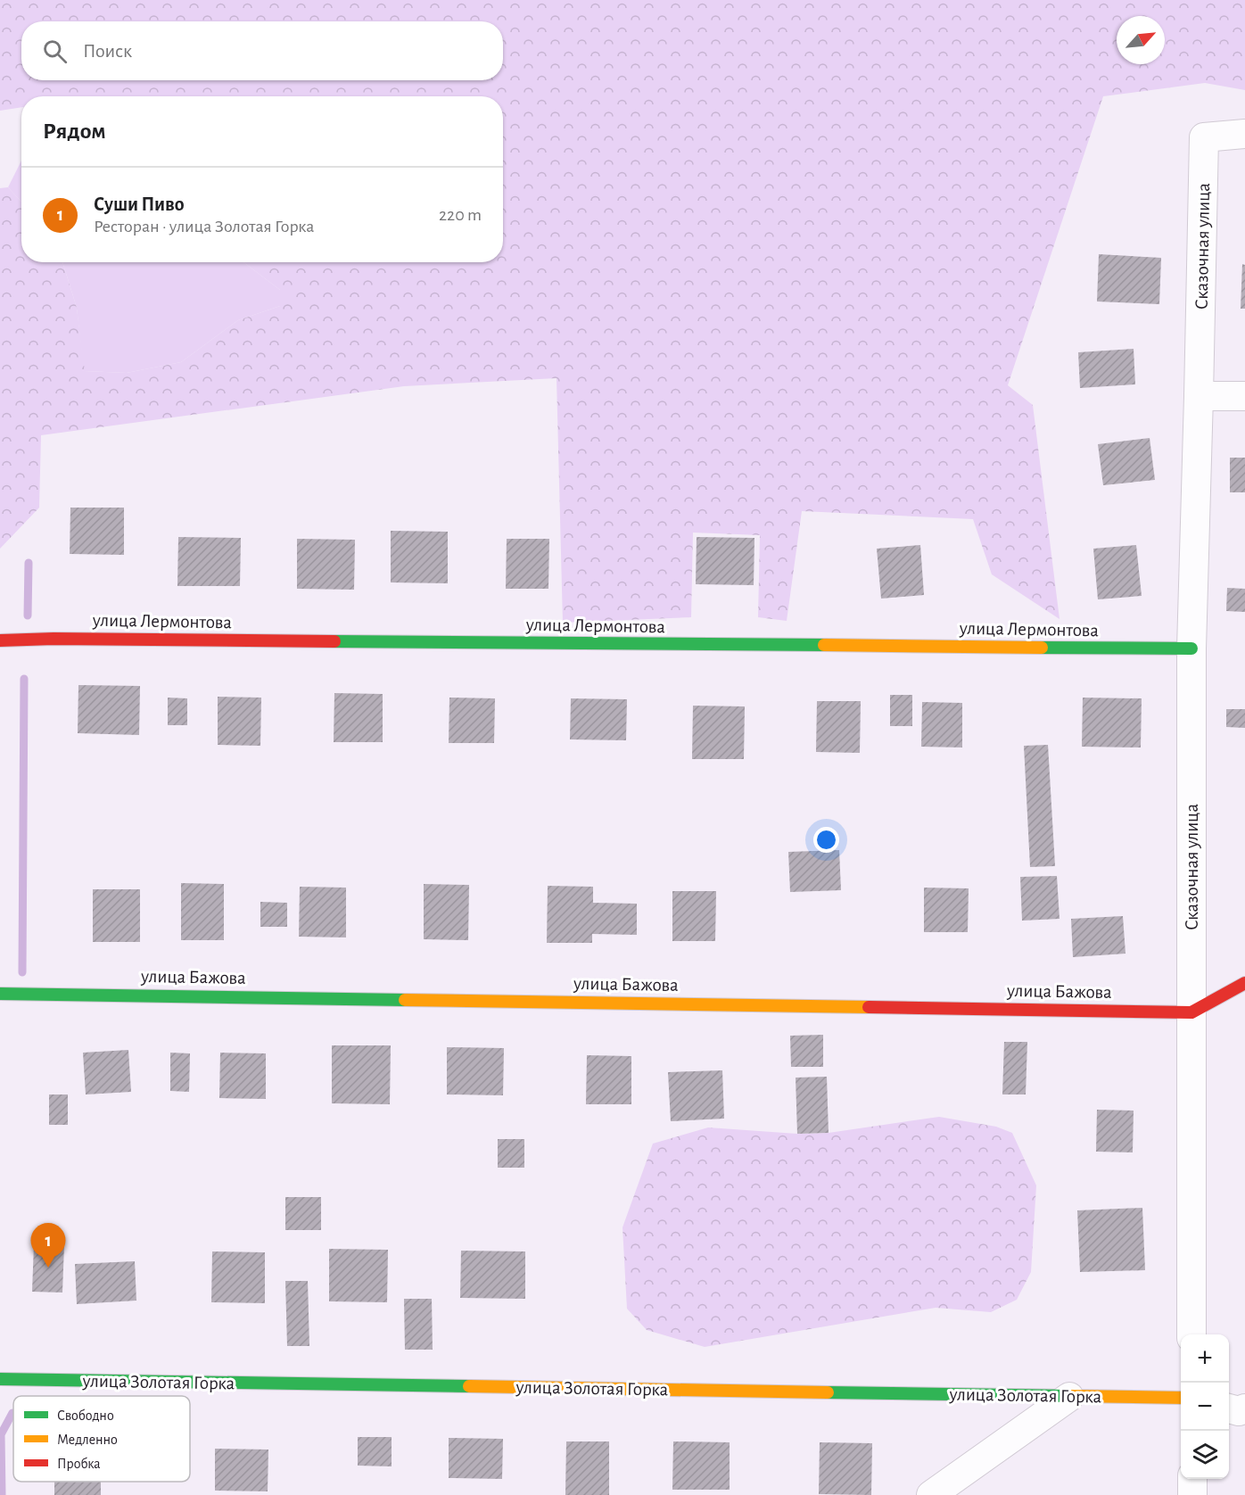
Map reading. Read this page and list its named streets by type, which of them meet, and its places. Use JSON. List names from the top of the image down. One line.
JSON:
{"streets":{"street":["Сказочная улица","улица Лермонтова","улица Бажова","улица Золотая Горка"]},"crossings":[["Сказочная улица","улица Лермонтова"],["Сказочная улица","улица Бажова"]],"legend":["Свободно","Медленно","Пробка"],"north":"top right","page":{"search":"Поиск","heading":"Рядом","list":[{"mark":"1","name":"Суши Пиво","note":"Ресторан · улица Золотая Горка","value":"220 m"}],"pins":"1","map_buttons":["+","−"]}}
